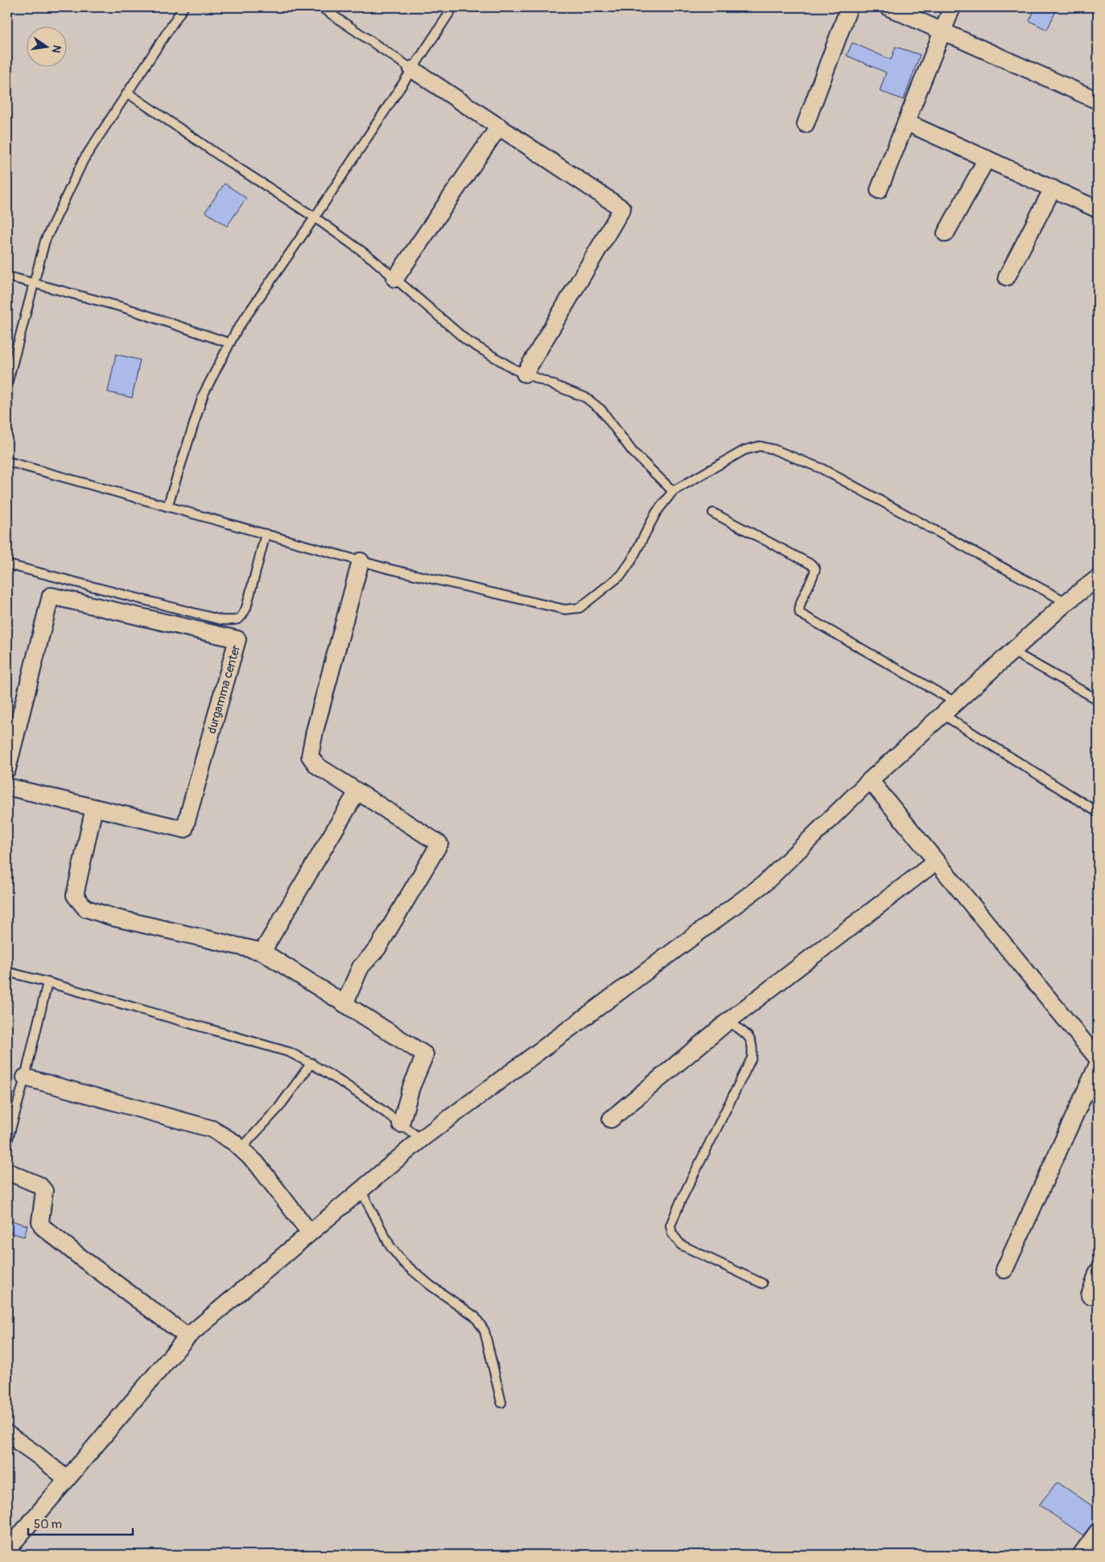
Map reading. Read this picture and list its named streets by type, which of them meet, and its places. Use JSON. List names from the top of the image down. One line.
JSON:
{"streets":{"street":["durgamma center"]},"scale_bar":"50 m","north":"right"}
